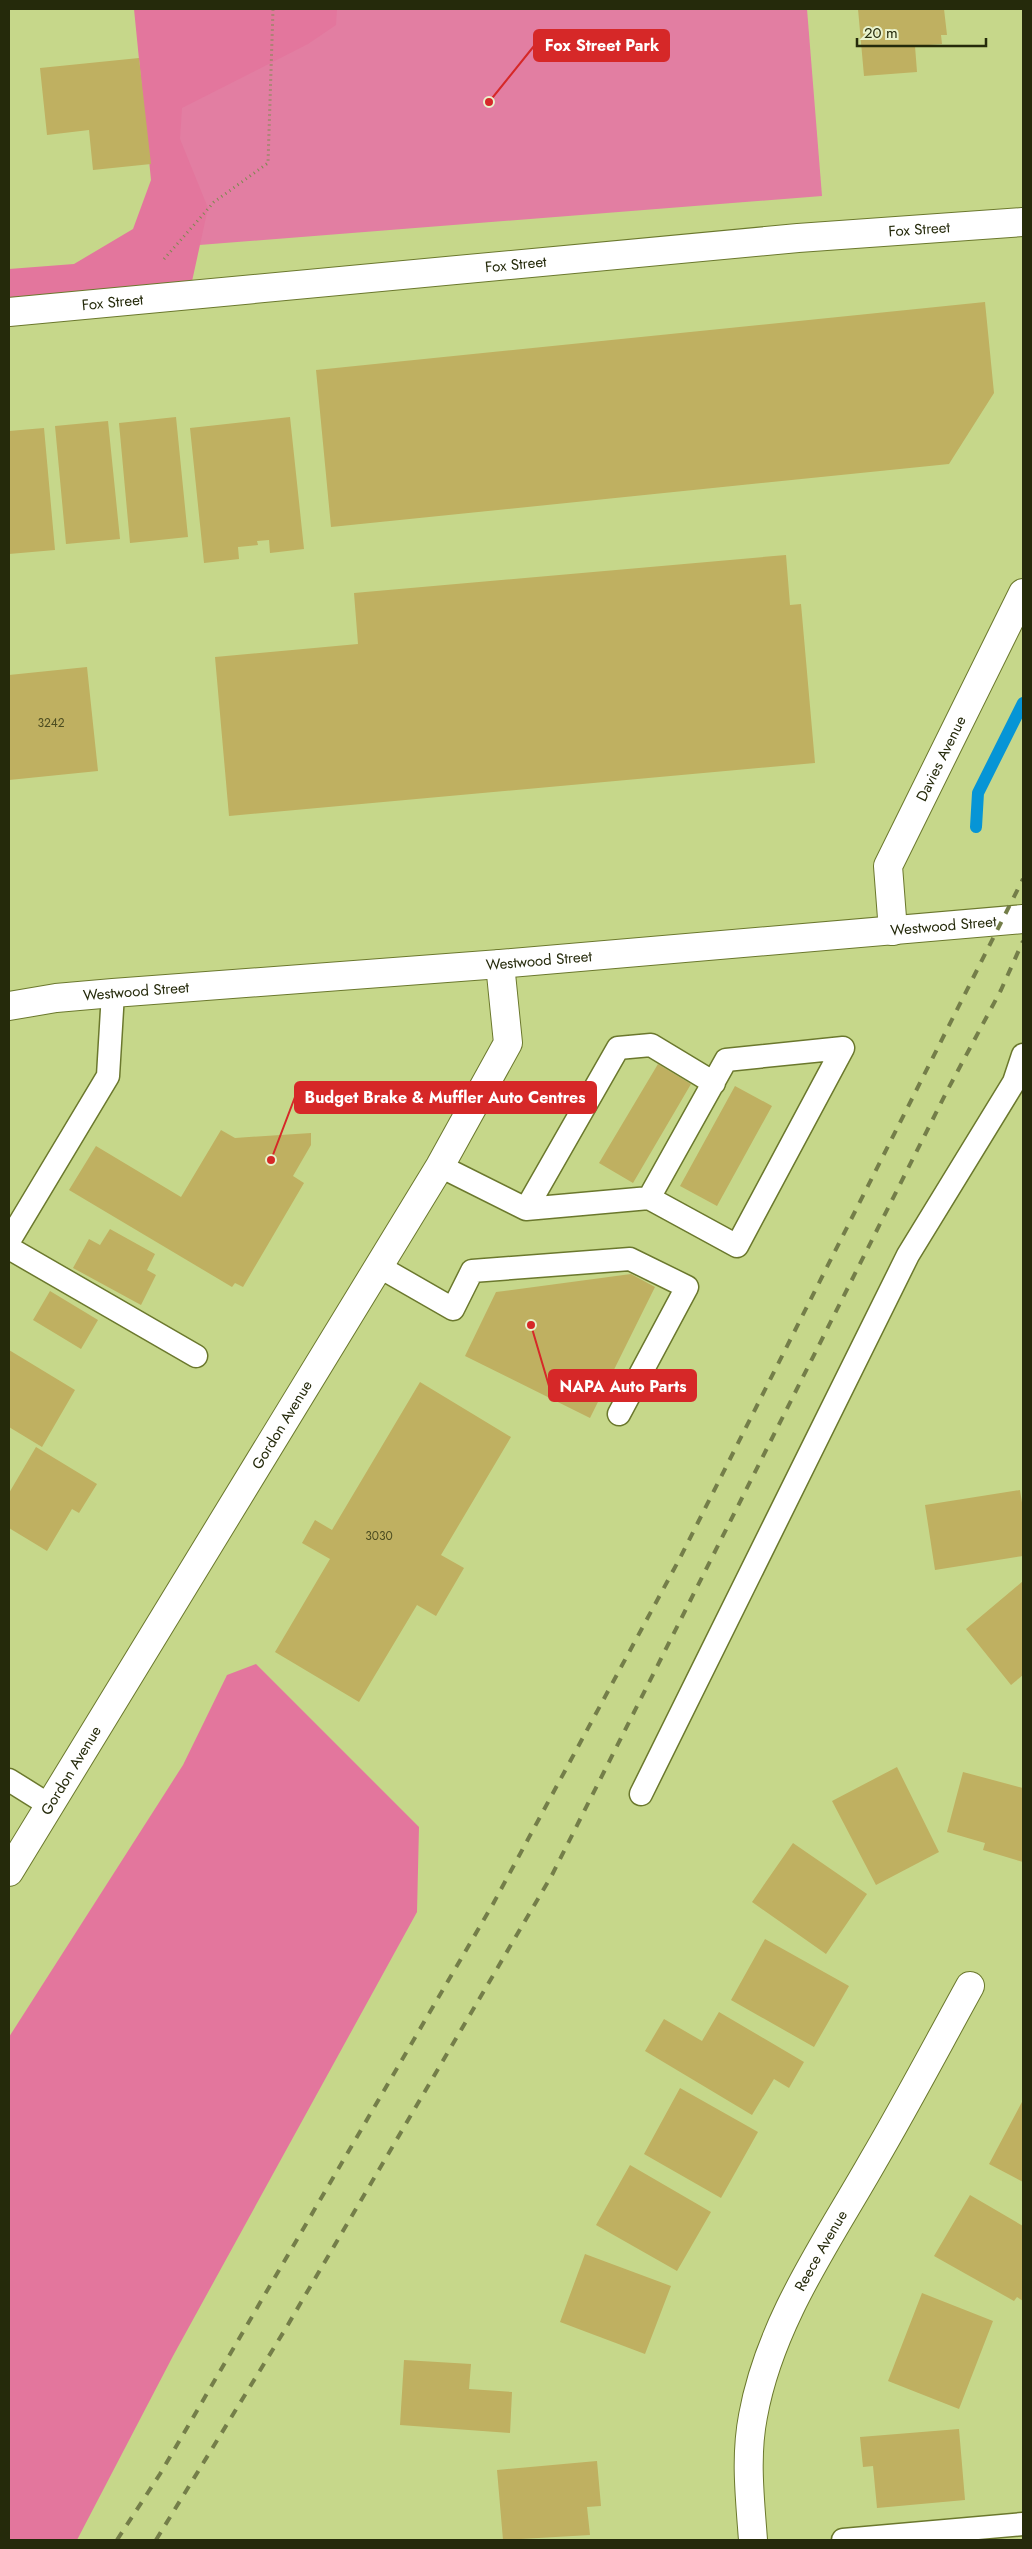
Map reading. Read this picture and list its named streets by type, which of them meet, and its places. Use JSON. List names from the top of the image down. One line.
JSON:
{"streets":{"street":["Fox Street","Davies Avenue","Westwood Street","Gordon Avenue","Reece Avenue"]},"crossings":[["Davies Avenue","Westwood Street"],["Westwood Street","Gordon Avenue"]],"places":["Fox Street Park","Budget Brake & Muffler Auto Centres","NAPA Auto Parts"],"house_numbers":["3242","3030"],"scale_bar":"20 m"}
